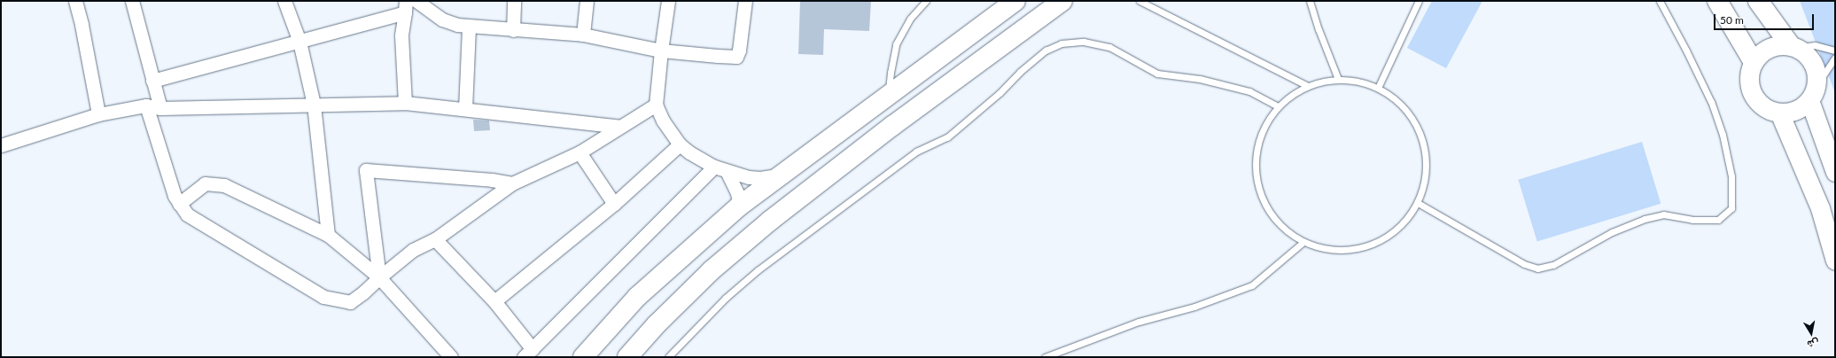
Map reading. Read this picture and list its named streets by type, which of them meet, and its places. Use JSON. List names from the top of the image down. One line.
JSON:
{"scale_bar":"50 m","north":"bottom"}
